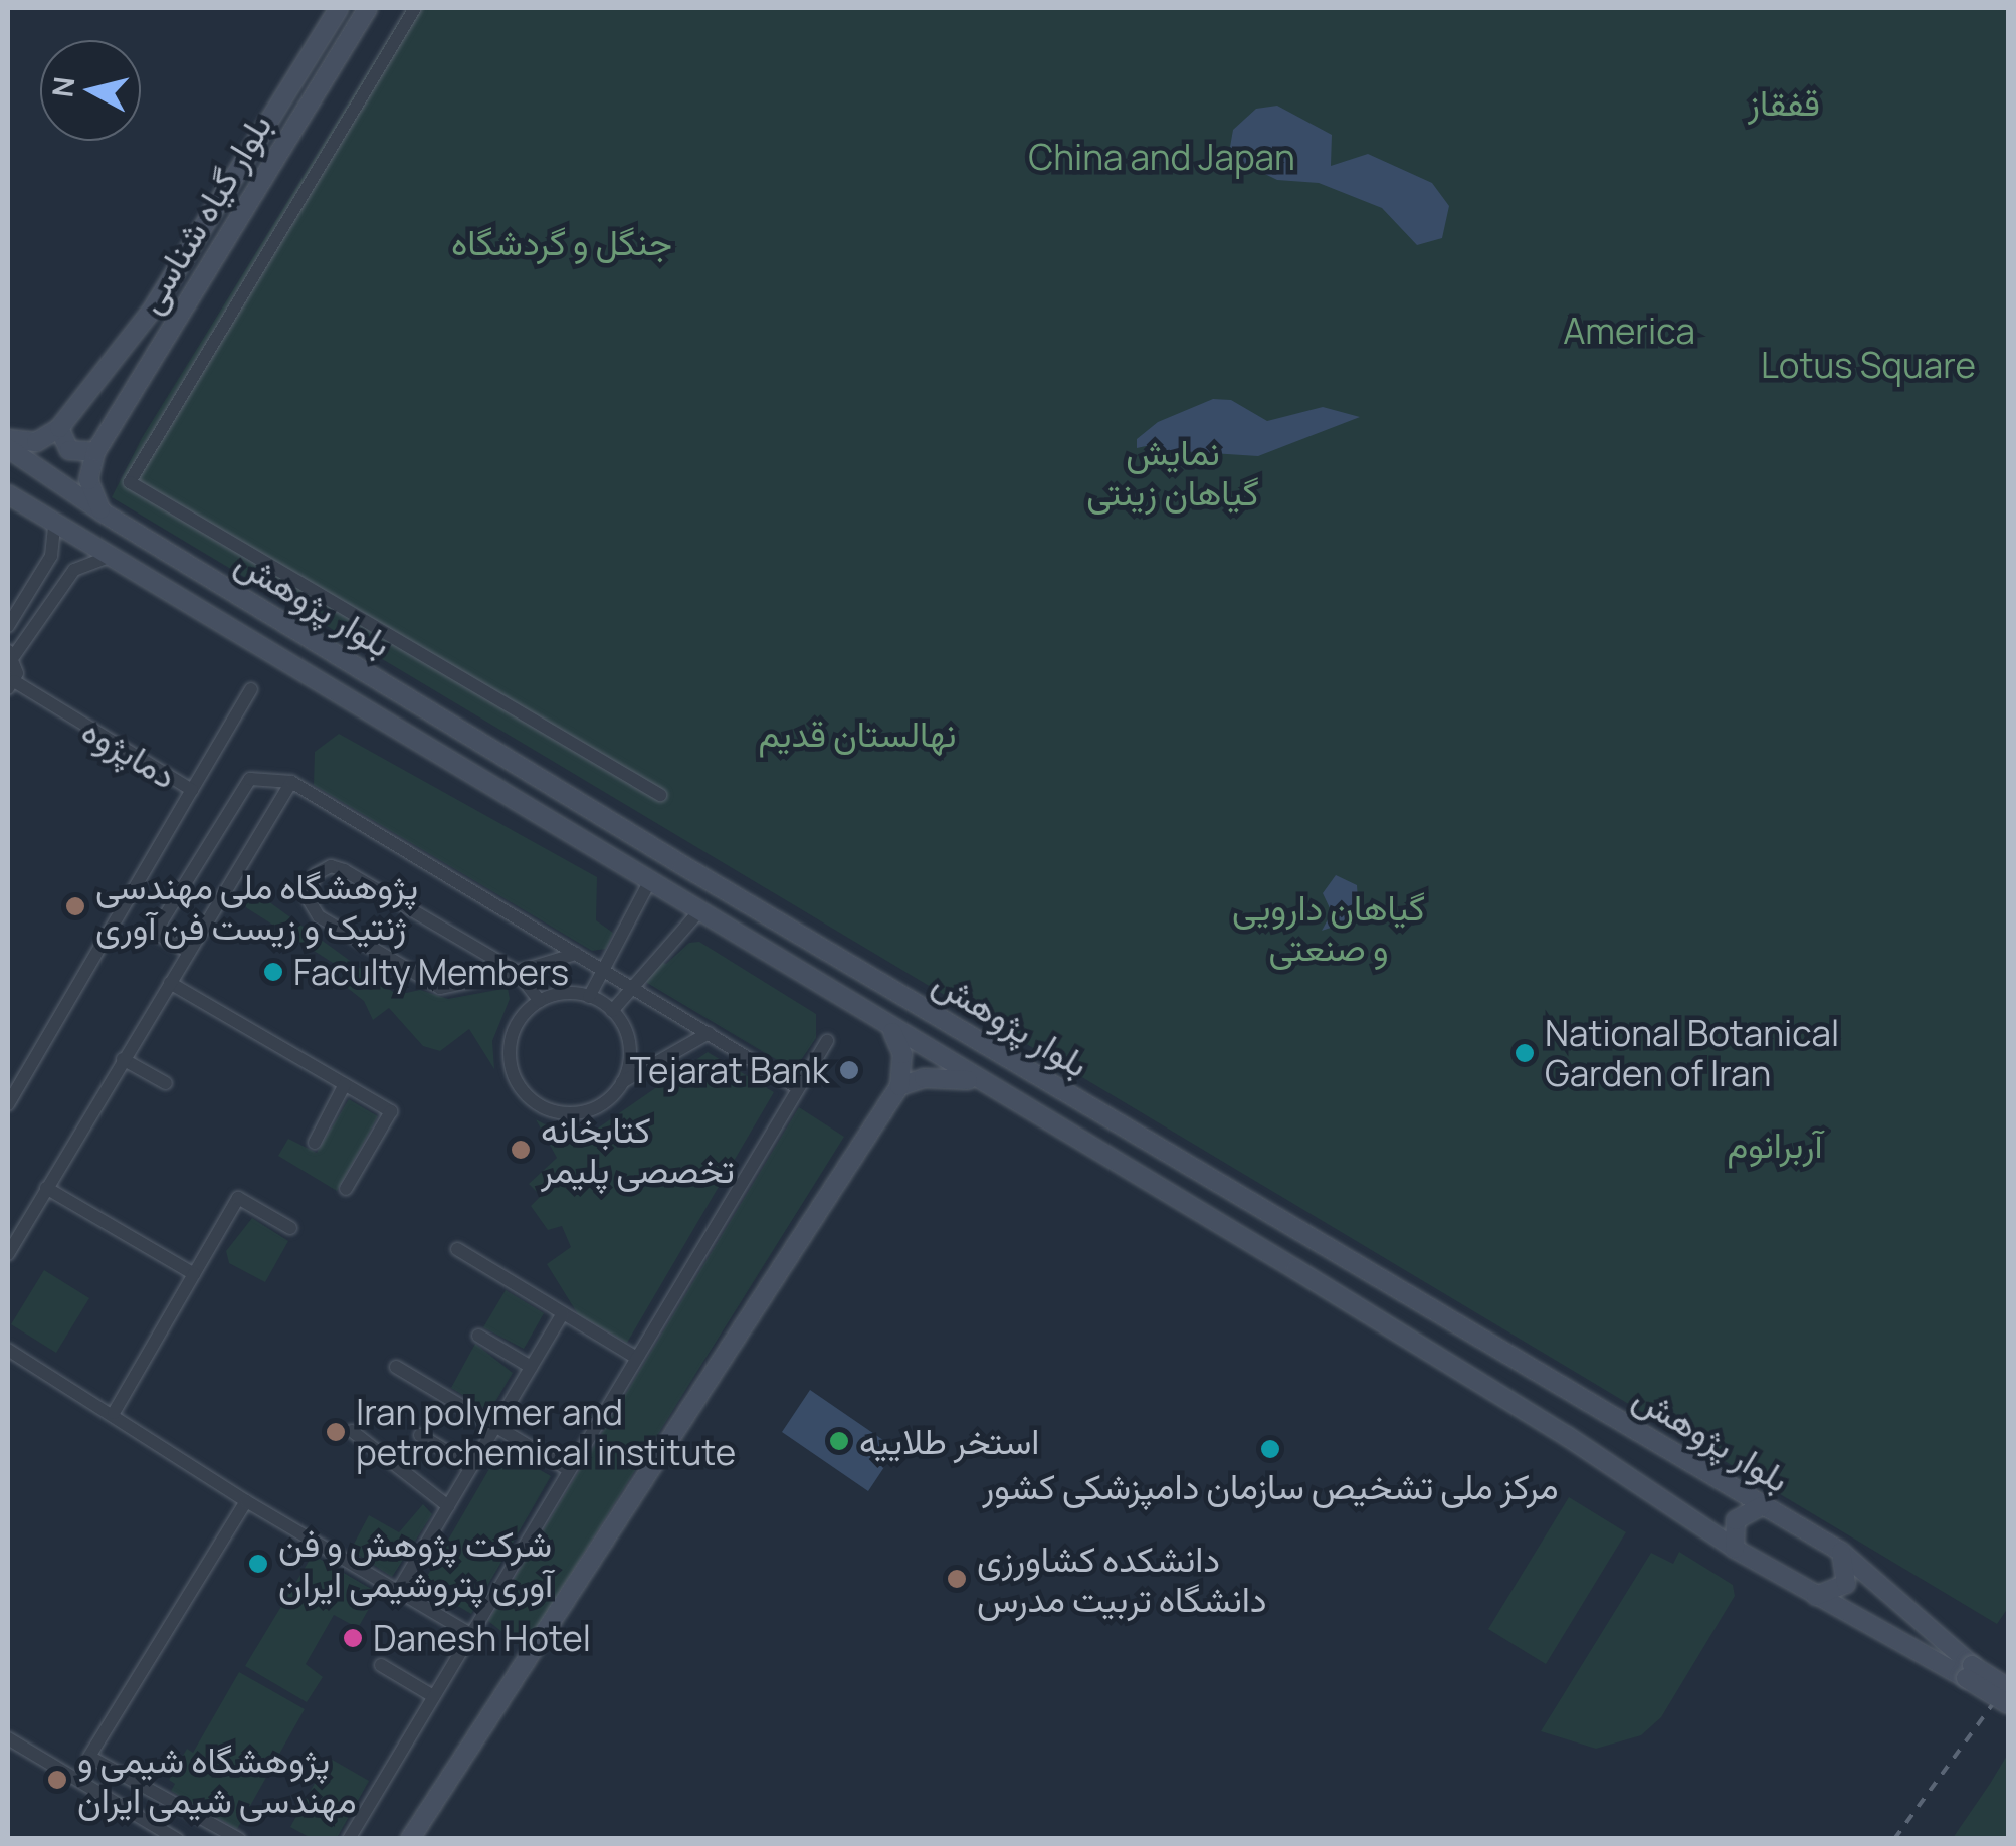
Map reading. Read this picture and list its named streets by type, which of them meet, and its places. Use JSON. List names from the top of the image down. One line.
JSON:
{"streets":{"street":["بلوار گیاه شناسی","بلوار پژوهش","دماپژوه"]},"parks":["قفقاز","China and Japan","جنگل و گردشگاه","America","Lotus Square","نمایش گیاهان زینتی","نهالستان قدیم","گیاهان دارویی و صنعتی","آربرانوم"],"places":["پژوهشگاه ملی مهندسی ژنتیک و زیست فن آوری","Faculty Members","National Botanical Garden of Iran","Tejarat Bank","کتابخانه تخصصی پلیمر","Iran polymer and petrochemical institute","استخر طلاییه","مرکز ملی تشخیص سازمان دامپزشکی کشور","شرکت پژوهش و فن آوری پتروشیمی ایران","دانشکده کشاورزی دانشگاه تربیت مدرس","Danesh Hotel","پژوهشگاه شیمی و مهندسی شیمی ایران"],"north":"left"}
